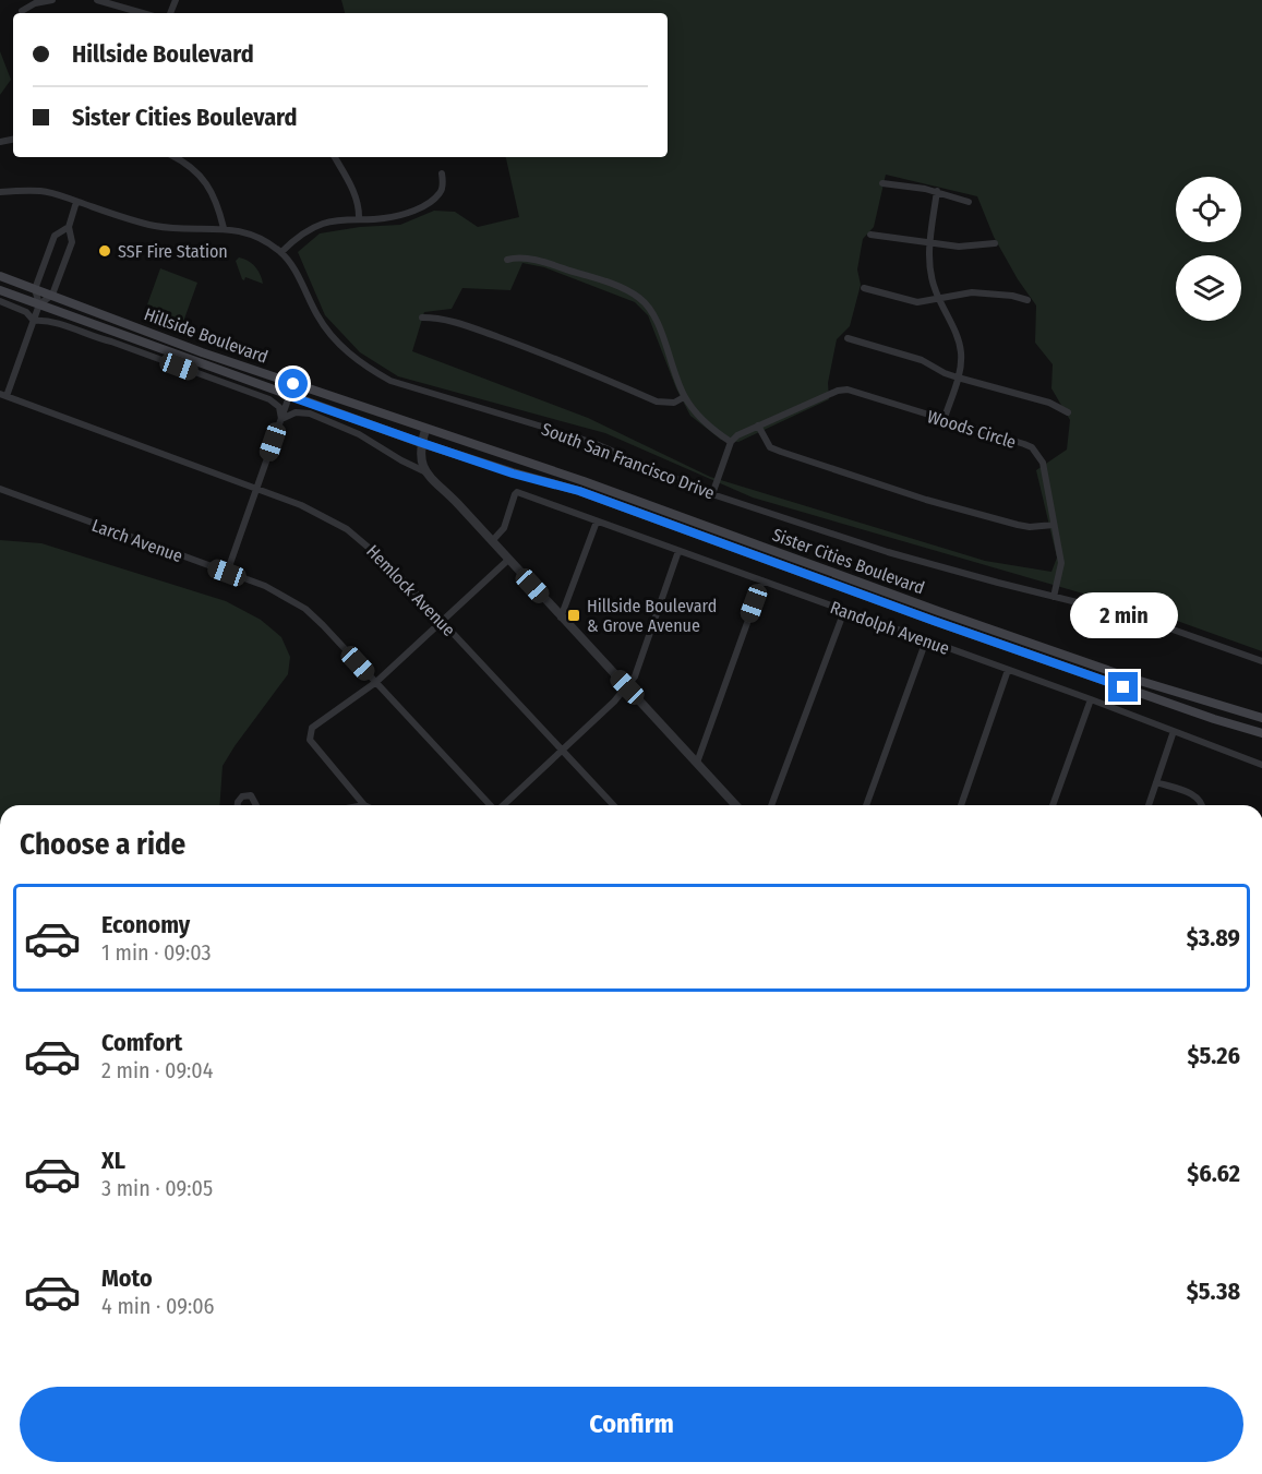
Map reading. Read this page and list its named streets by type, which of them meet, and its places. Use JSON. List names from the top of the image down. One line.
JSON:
{"streets":{"main road":["Hillside Boulevard","Sister Cities Boulevard"],"street":["Woods Circle","South San Francisco Drive","Larch Avenue","Hemlock Avenue","Randolph Avenue"]},"crossings":[["Hillside Boulevard","Sister Cities Boulevard"],["Woods Circle","South San Francisco Drive"]],"places":{"other":["SSF Fire Station"],"transit":["Hillside Boulevard & Grove Avenue"]},"page":{"banner":["Hillside Boulevard","Sister Cities Boulevard"],"bubble":"2 min","heading":"Choose a ride","list":[{"name":"Economy","note":"1 min · 09:03","value":"$3.89"},{"name":"Comfort","note":"2 min · 09:04","value":"$5.26"},{"name":"XL","note":"3 min · 09:05","value":"$6.62"},{"name":"Moto","note":"4 min · 09:06","value":"$5.38"}],"buttons":"Confirm"}}
